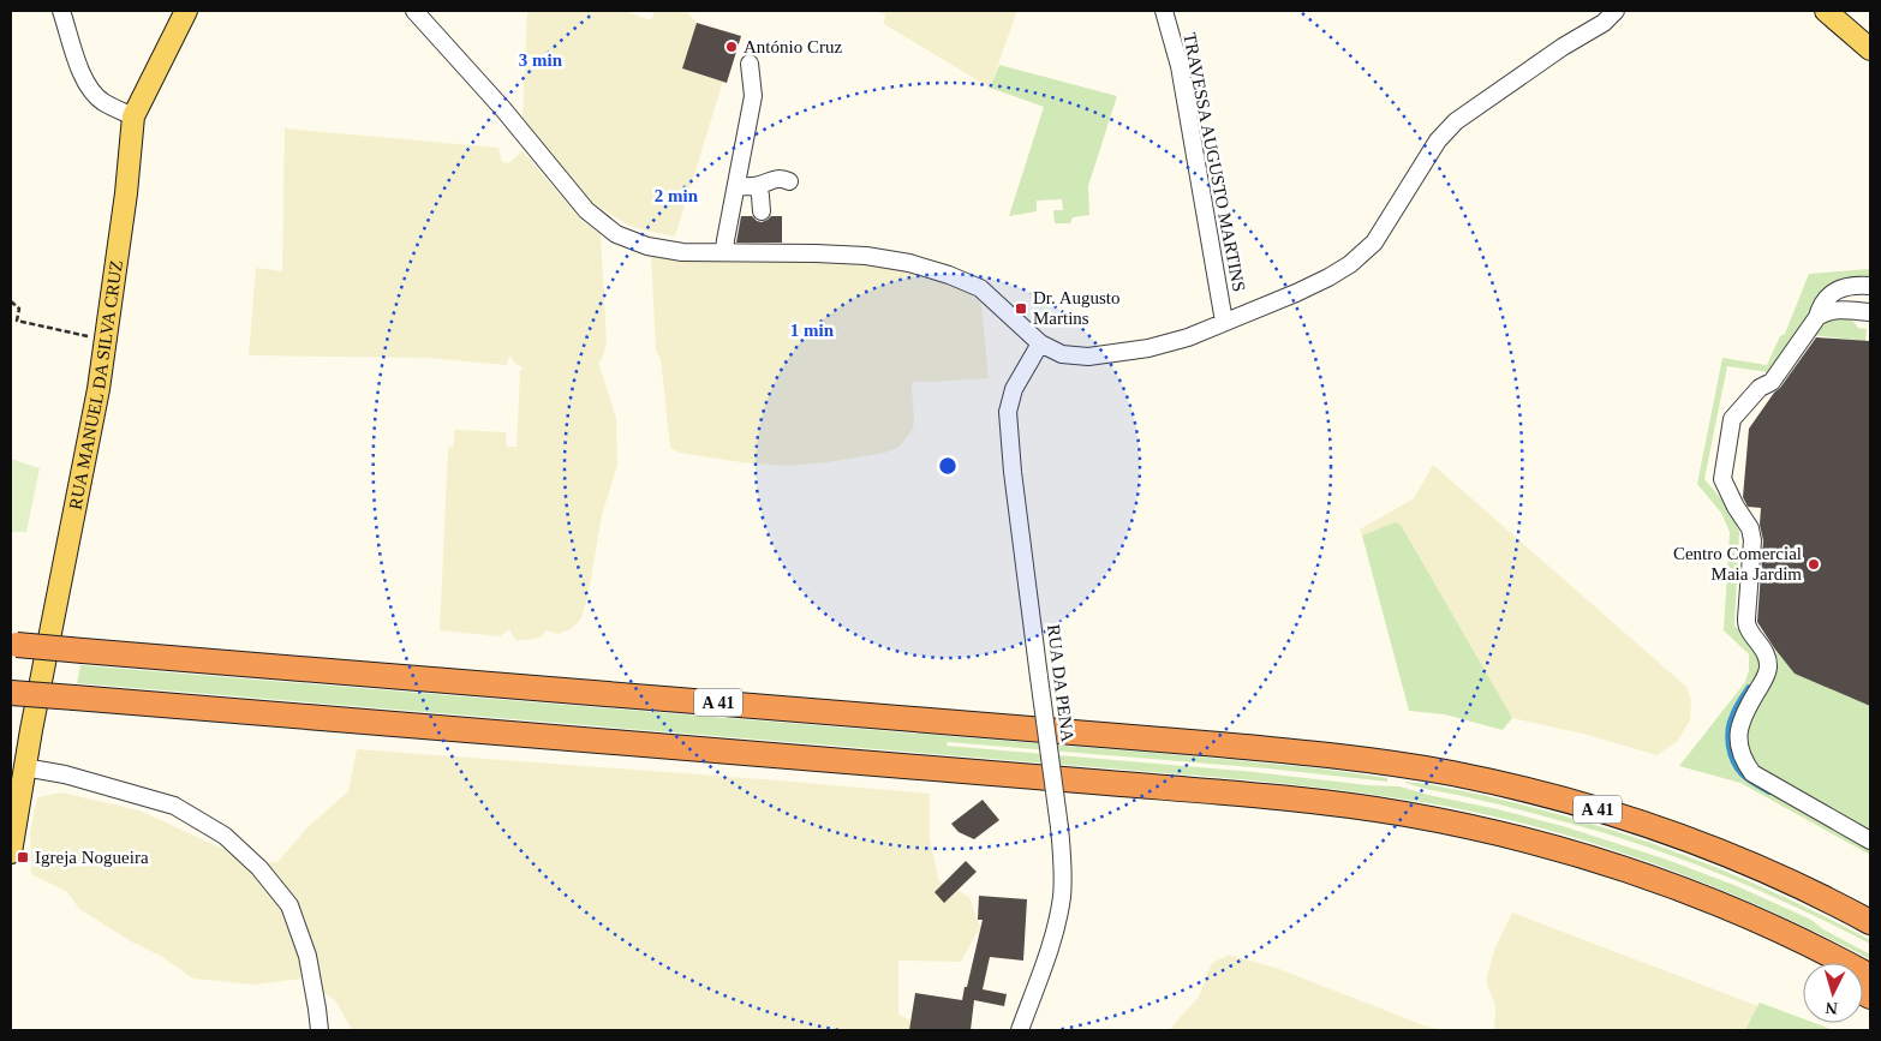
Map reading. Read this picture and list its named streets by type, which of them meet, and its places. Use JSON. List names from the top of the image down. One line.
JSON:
{"streets":{"highway":["A 41"],"main road":["RUA MANUEL DA SILVA CRUZ"],"street":["TRAVESSA AUGUSTO MARTINS","RUA DA PENA"]},"places":{"other":["António Cruz","Centro Comercial Maia Jardim"],"transit":["Dr. Augusto Martins","Igreja Nogueira"]},"north":"bottom","rings":["3 min","2 min","1 min"]}
